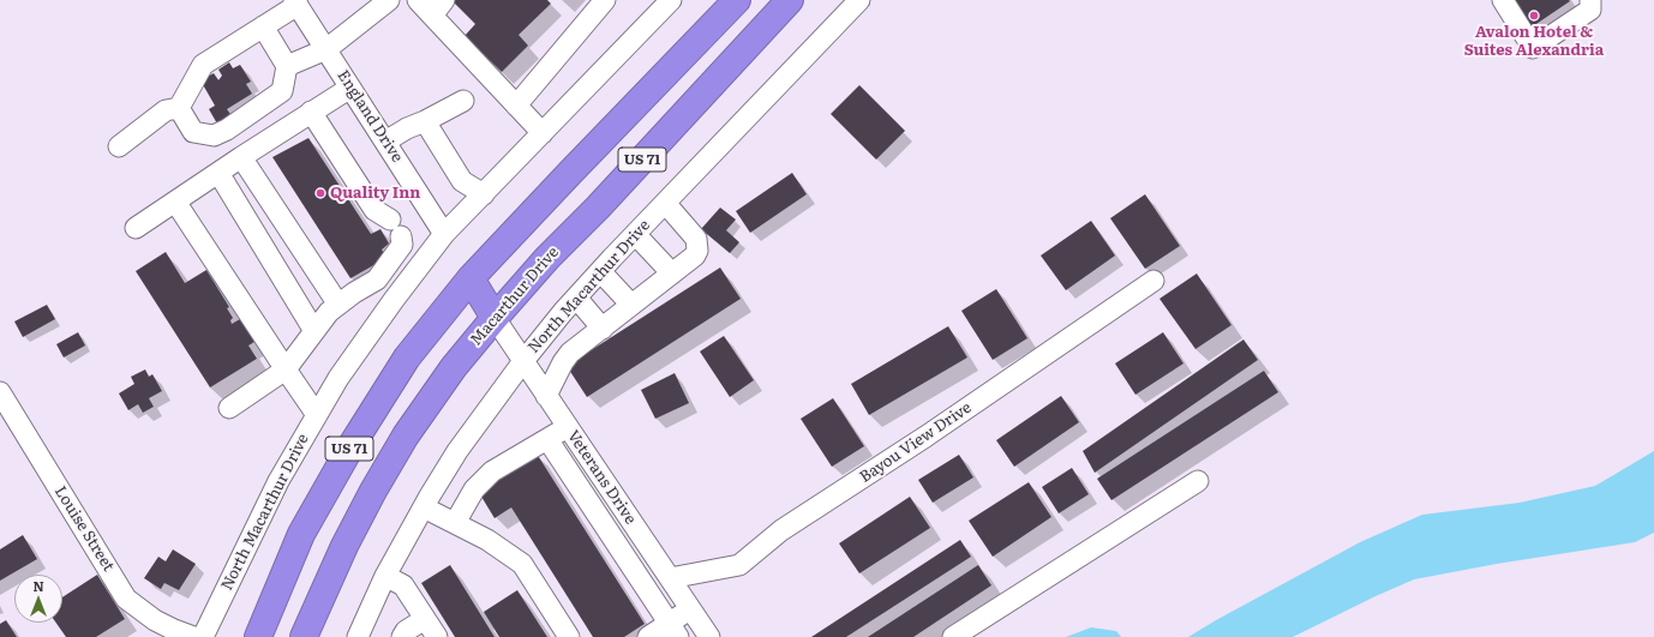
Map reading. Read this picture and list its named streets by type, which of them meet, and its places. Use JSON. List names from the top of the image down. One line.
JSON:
{"streets":{"highway":["US 71","Macarthur Drive"],"street":["England Drive","North Macarthur Drive","Bayou View Drive","Veterans Drive","Louise Street"]},"crossings":[["England Drive","North Macarthur Drive"],["North Macarthur Drive","Veterans Drive"],["Macarthur Drive","Veterans Drive"],["Bayou View Drive","Veterans Drive"]],"places":["Avalon Hotel & Suites Alexandria","Quality Inn"],"north":"top"}
